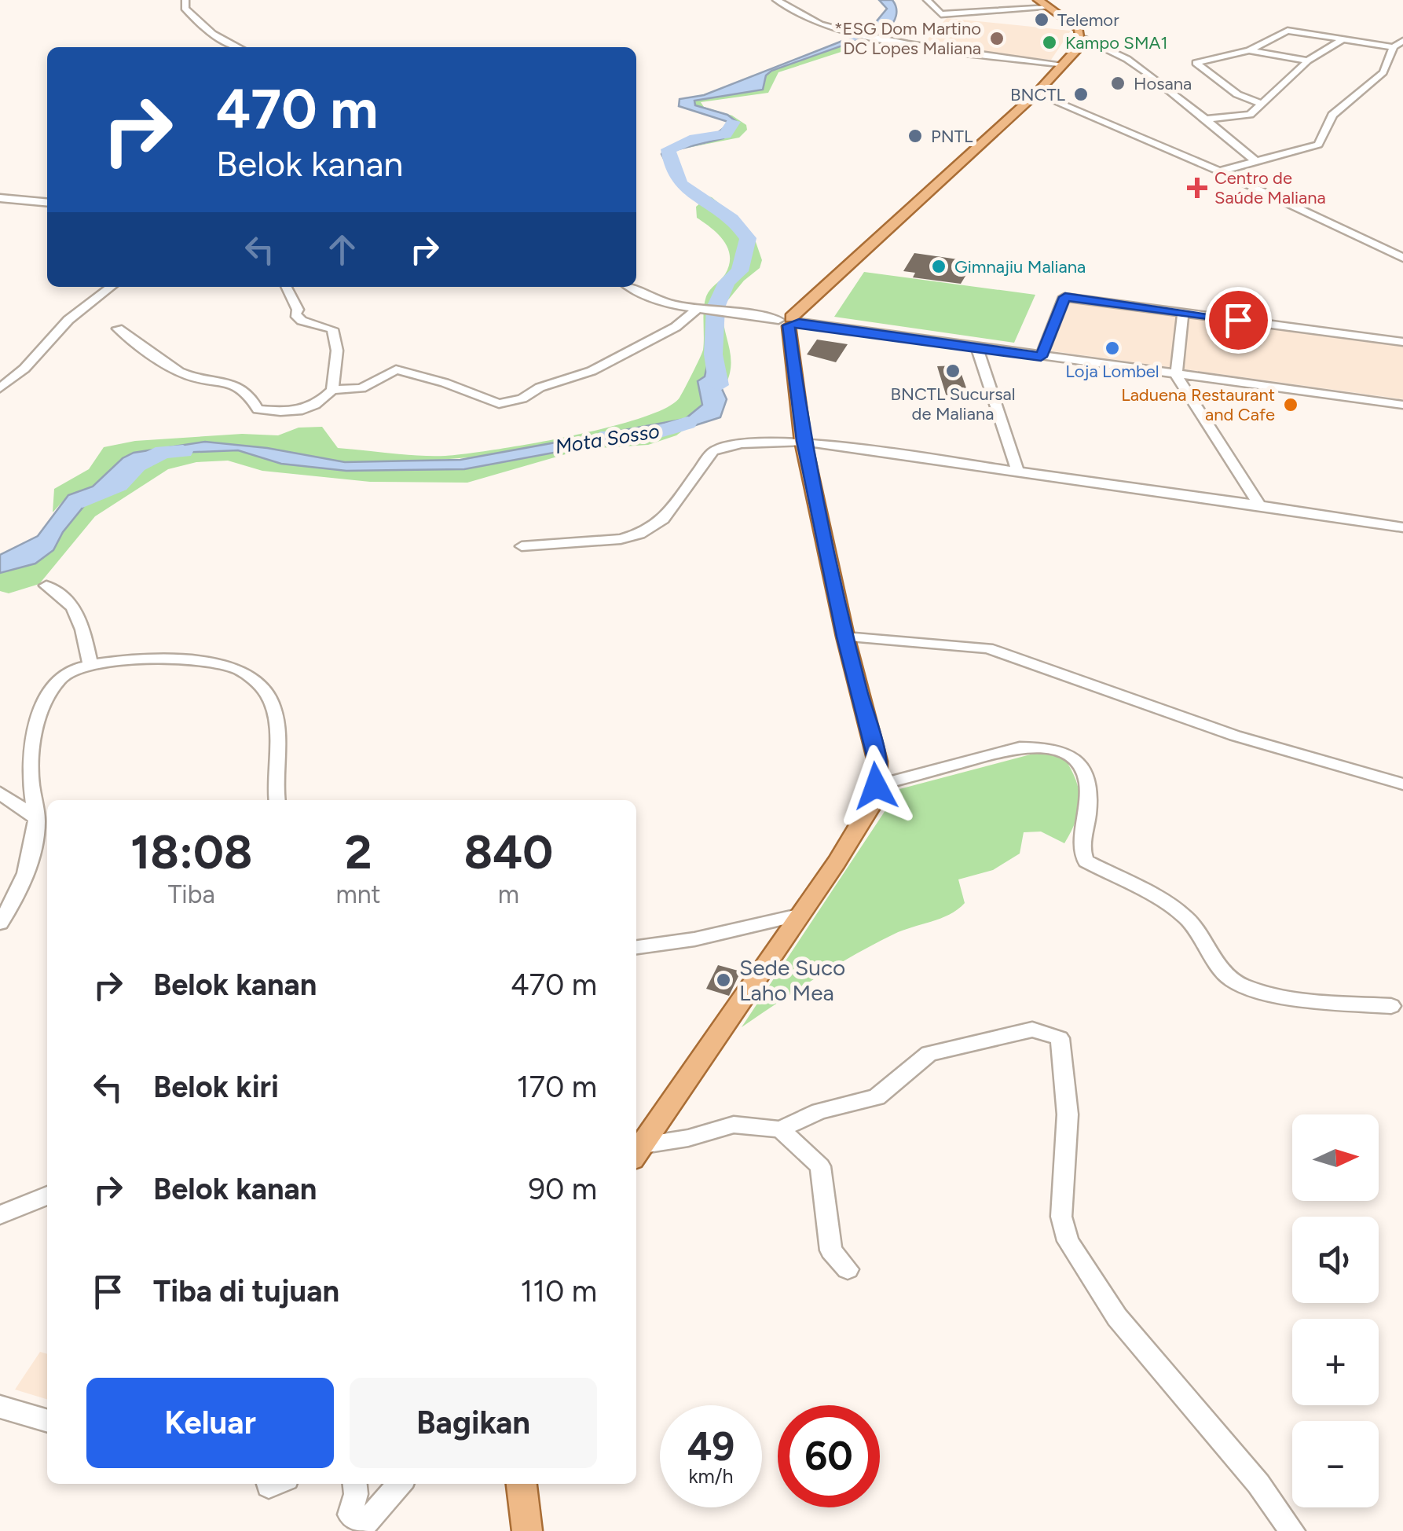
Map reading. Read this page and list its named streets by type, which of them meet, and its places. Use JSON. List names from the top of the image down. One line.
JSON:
{"water":["Mota Sosso"],"places":{"other":["Telemor","*ESG Dom Martino DC Lopes Maliana","Kampo SMA1","Hosana","BNCTL","PNTL","Gimnajiu Maliana","Loja Lombel","BNCTL Sucursal de Maliana","Laduena Restaurant and Cafe","Sede Suco Laho Mea"],"health":["Centro de Saúde Maliana"]},"north":"right","page":{"turn":["470 m","Belok kanan"],"eta":["18:08","Tiba","2","mnt","840","m"],"list":[{"name":"Belok kanan","value":"470 m"},{"name":"Belok kiri","value":"170 m"},{"name":"Belok kanan","value":"90 m"},{"name":"Tiba di tujuan","value":"110 m"}],"map_buttons":["+","−"],"buttons":["Keluar","Bagikan"],"speed":"49 km/h","limit":"60"}}
